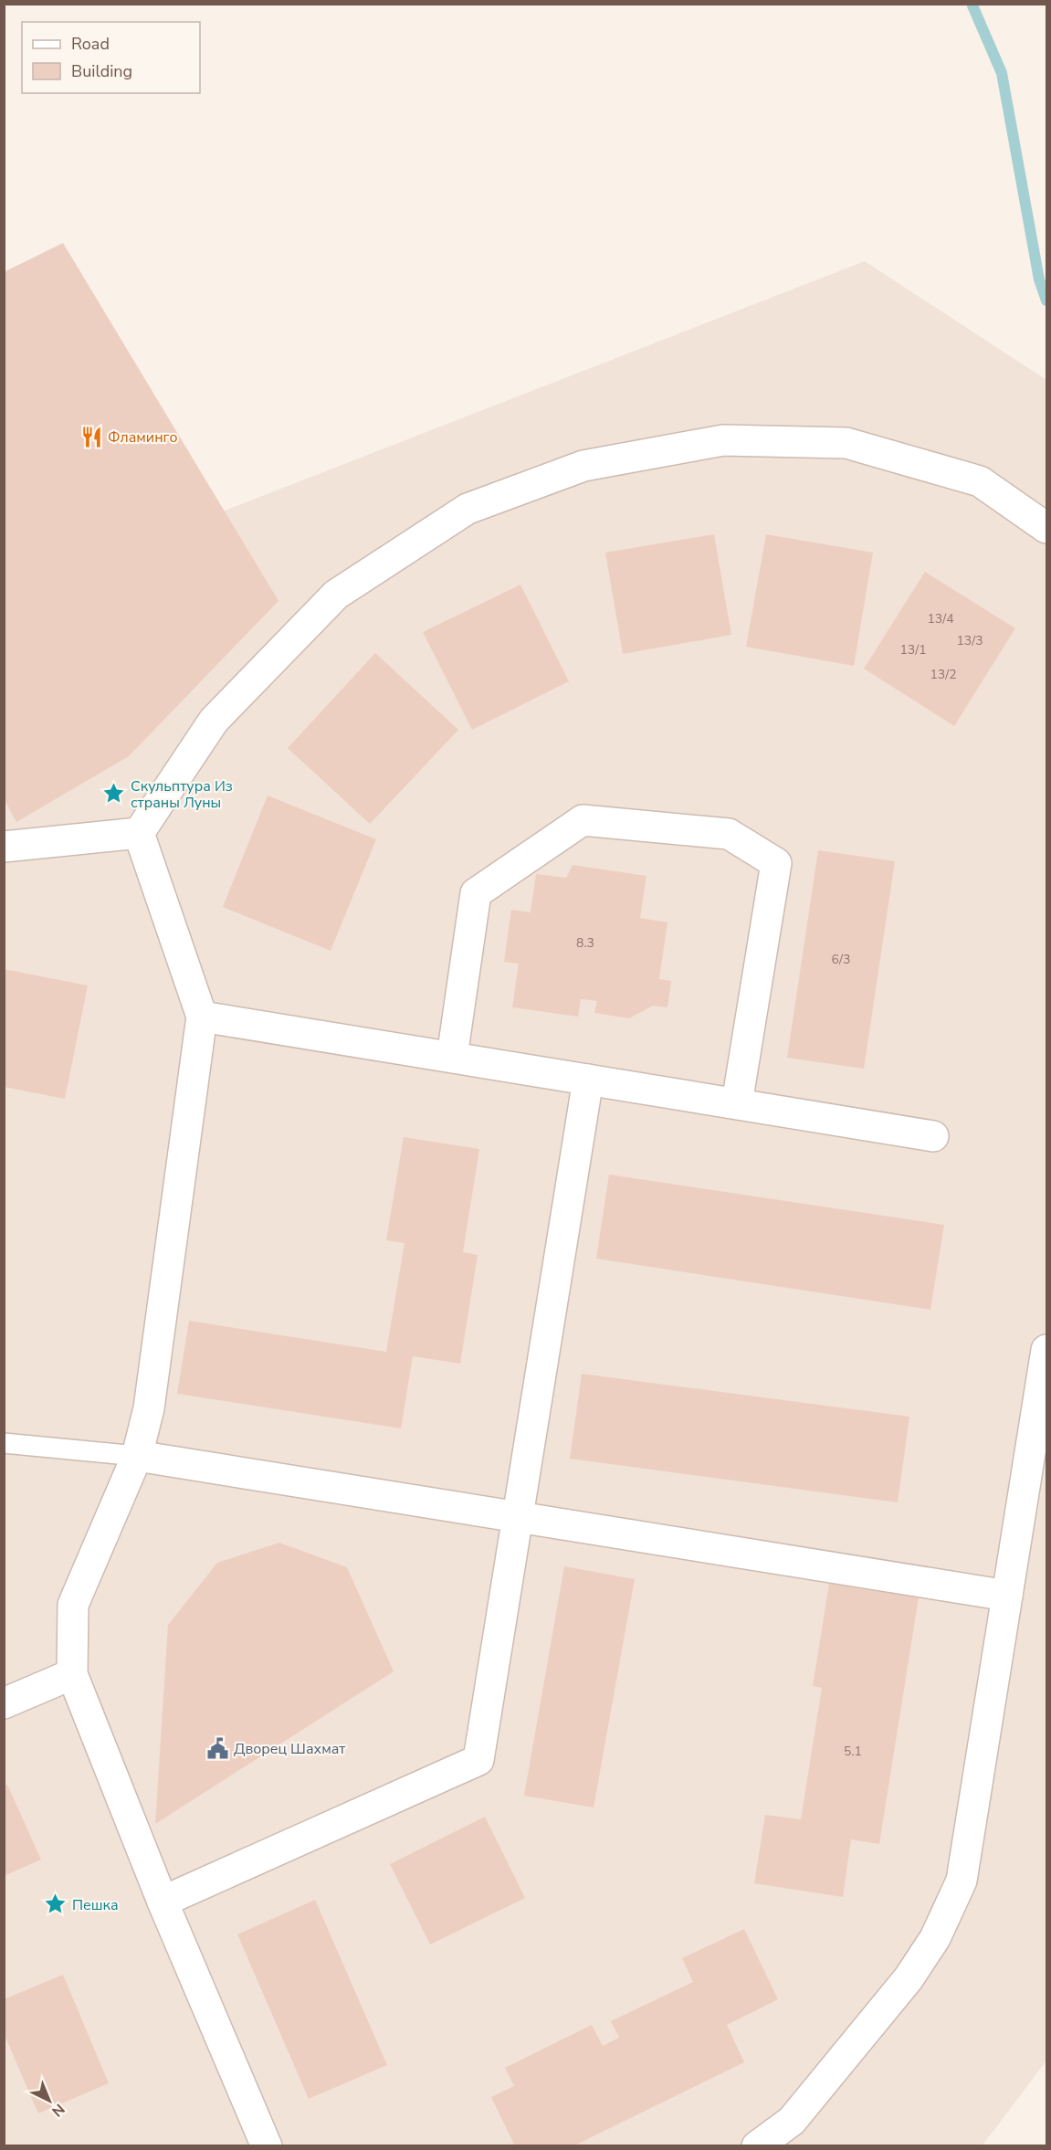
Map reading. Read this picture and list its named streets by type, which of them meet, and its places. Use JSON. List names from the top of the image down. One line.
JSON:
{"places":{"restaurant":["Фламинго"],"place":["Скульптура Из страны Луны","Пешка"],"public building":["Дворец Шахмат"]},"house_numbers":["13/4","13/3","13/1","13/2","8.3","6/3","5.1"],"legend":["Road","Building"],"north":"bottom right"}
